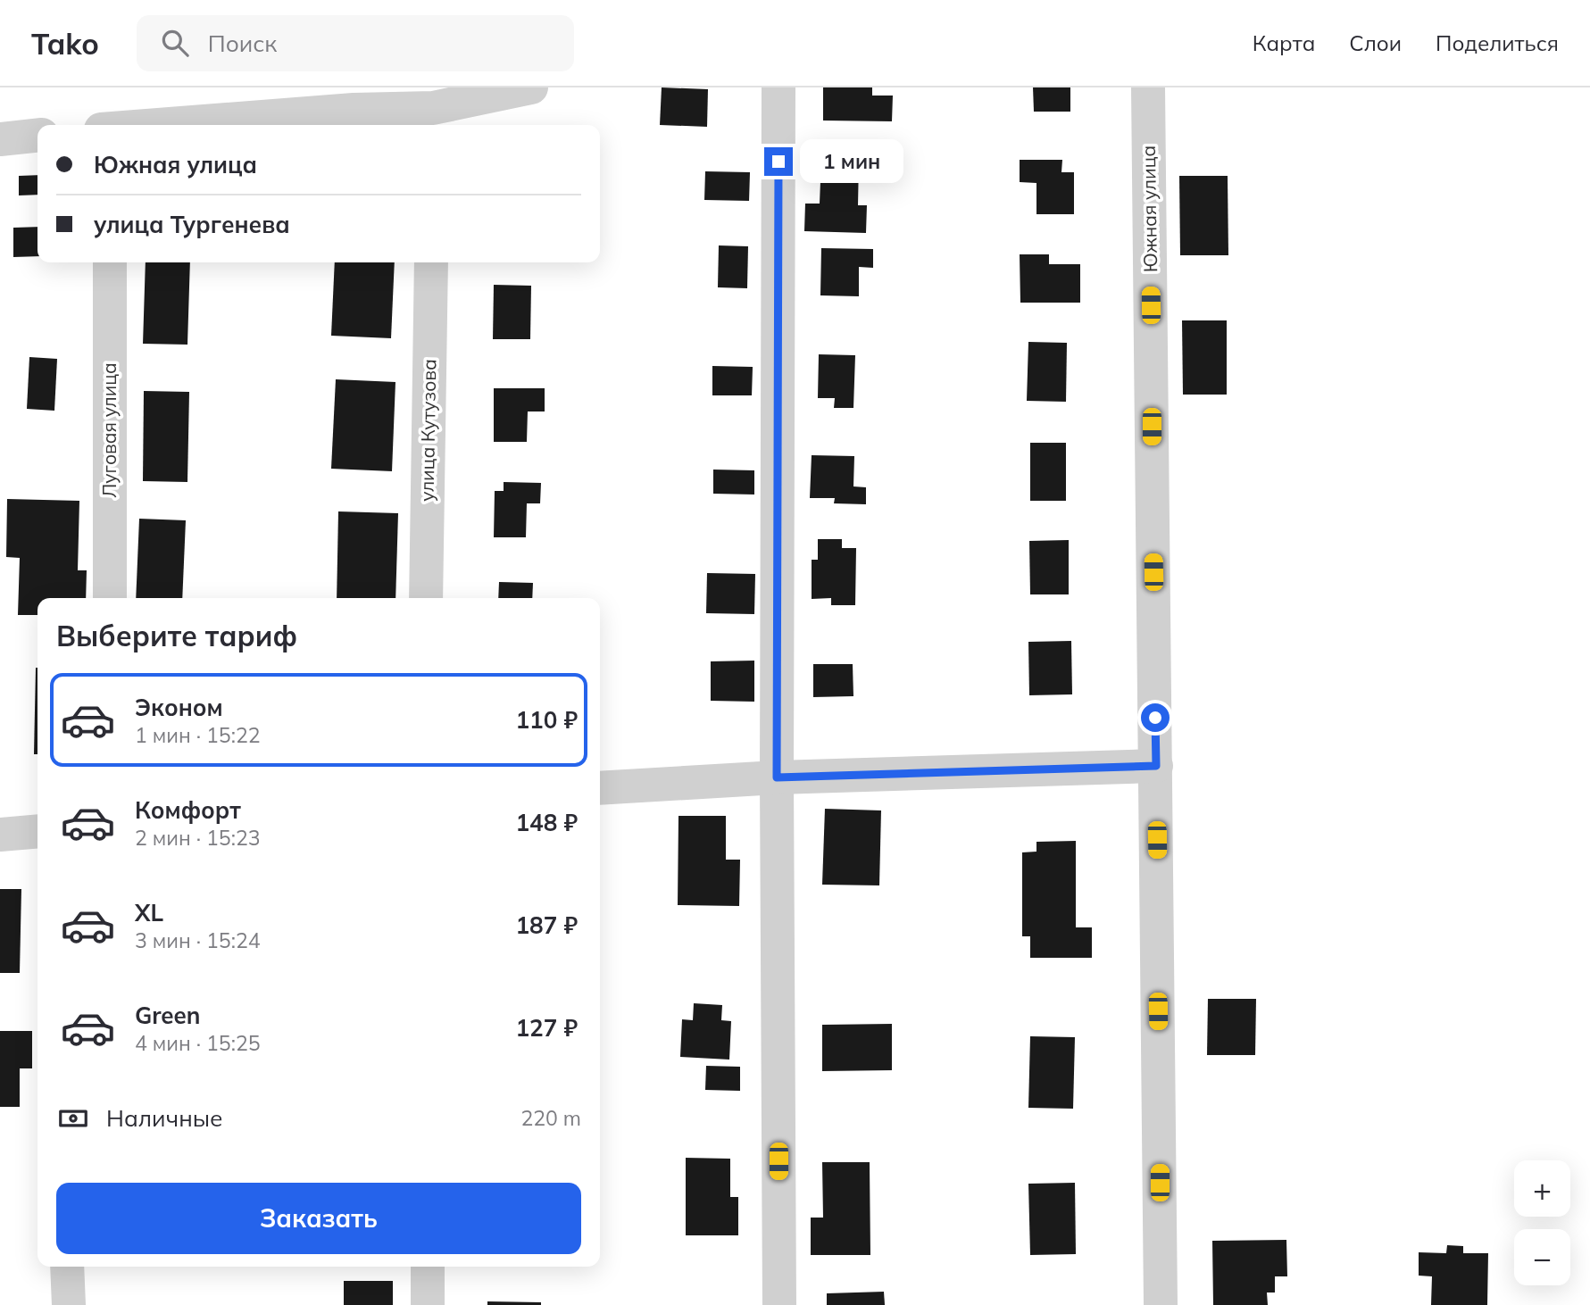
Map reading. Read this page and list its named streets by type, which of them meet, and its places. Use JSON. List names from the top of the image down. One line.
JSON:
{"streets":{"street":["Южная улица","Луговая улица","улица Кутузова"]},"page":{"header":"Tako","search":"Поиск","nav":["Карта","Слои","Поделиться"],"banner":["Южная улица","улица Тургенева"],"bubble":"1 мин","heading":"Выберите тариф","list":[{"name":"Эконом","note":"1 мин · 15:22","value":"110 ₽"},{"name":"Комфорт","note":"2 мин · 15:23","value":"148 ₽"},{"name":"XL","note":"3 мин · 15:24","value":"187 ₽"},{"name":"Green","note":"4 мин · 15:25","value":"127 ₽"}],"pay":["Наличные","220 m"],"map_buttons":["+","−"],"buttons":"Заказать"}}
